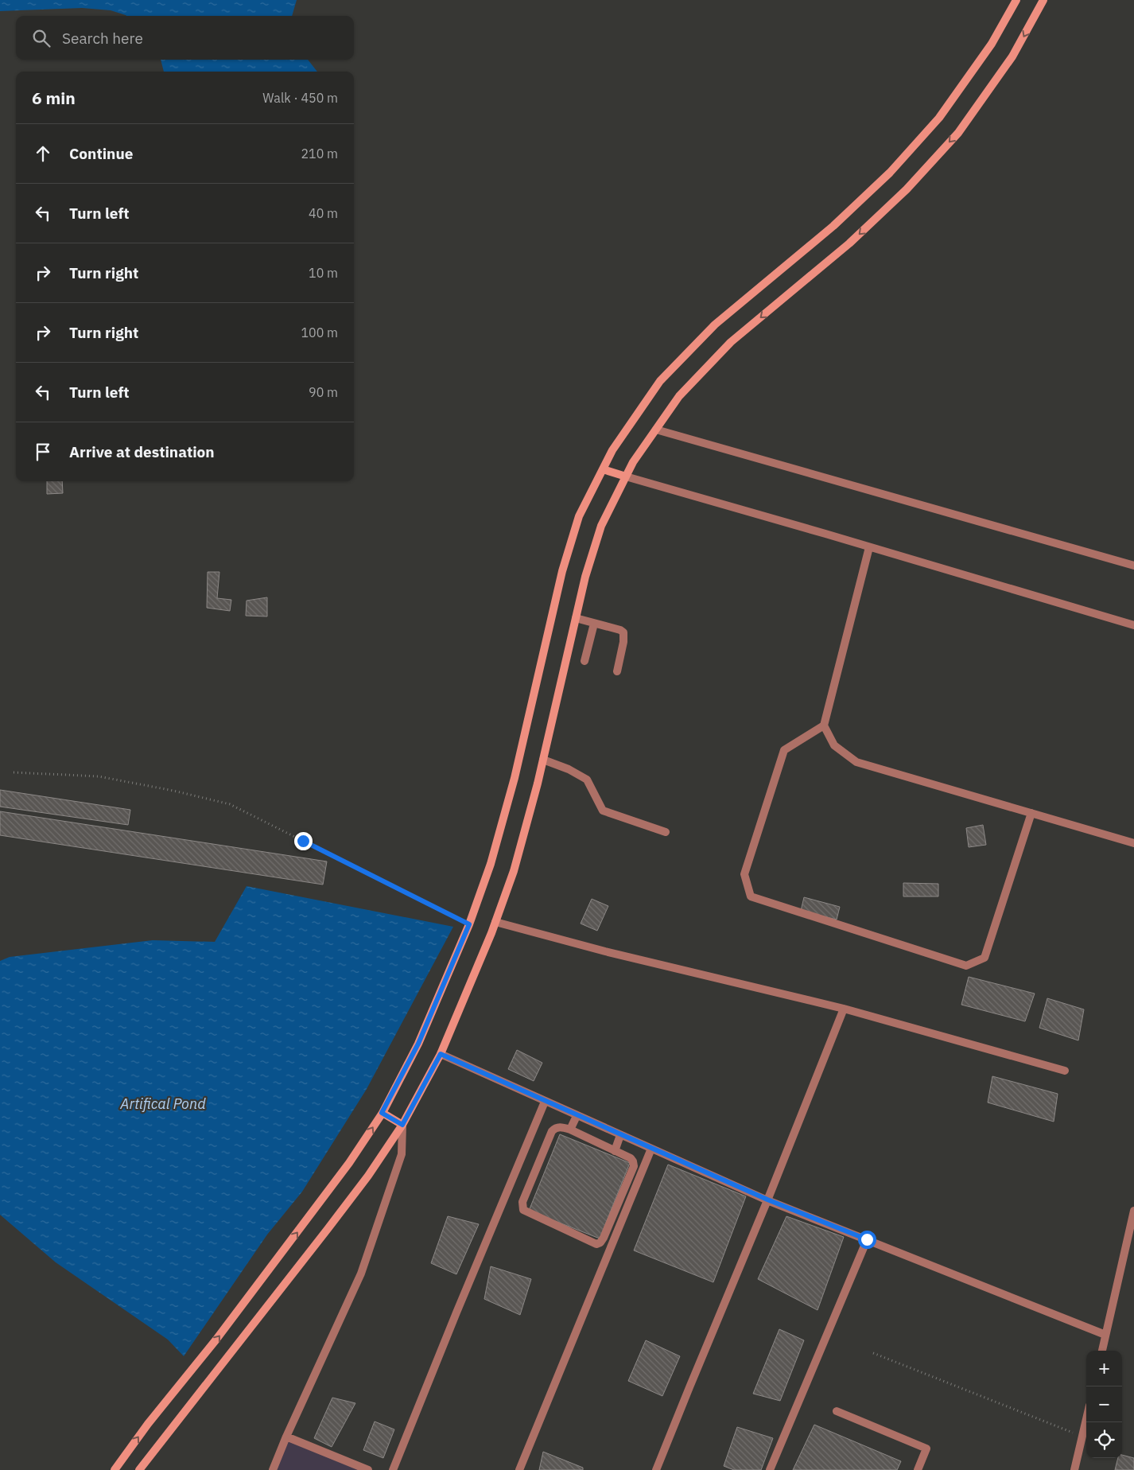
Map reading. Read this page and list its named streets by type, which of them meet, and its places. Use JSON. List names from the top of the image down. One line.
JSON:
{"water":["Artifical Pond"],"page":{"search":"Search here","heading":["6 min","Walk · 450 m"],"list":[["Continue","210 m"],["Turn left","40 m"],["Turn right","10 m"],["Turn right","100 m"],["Turn left","90 m"],"Arrive at destination"],"map_buttons":["+","−"]}}
